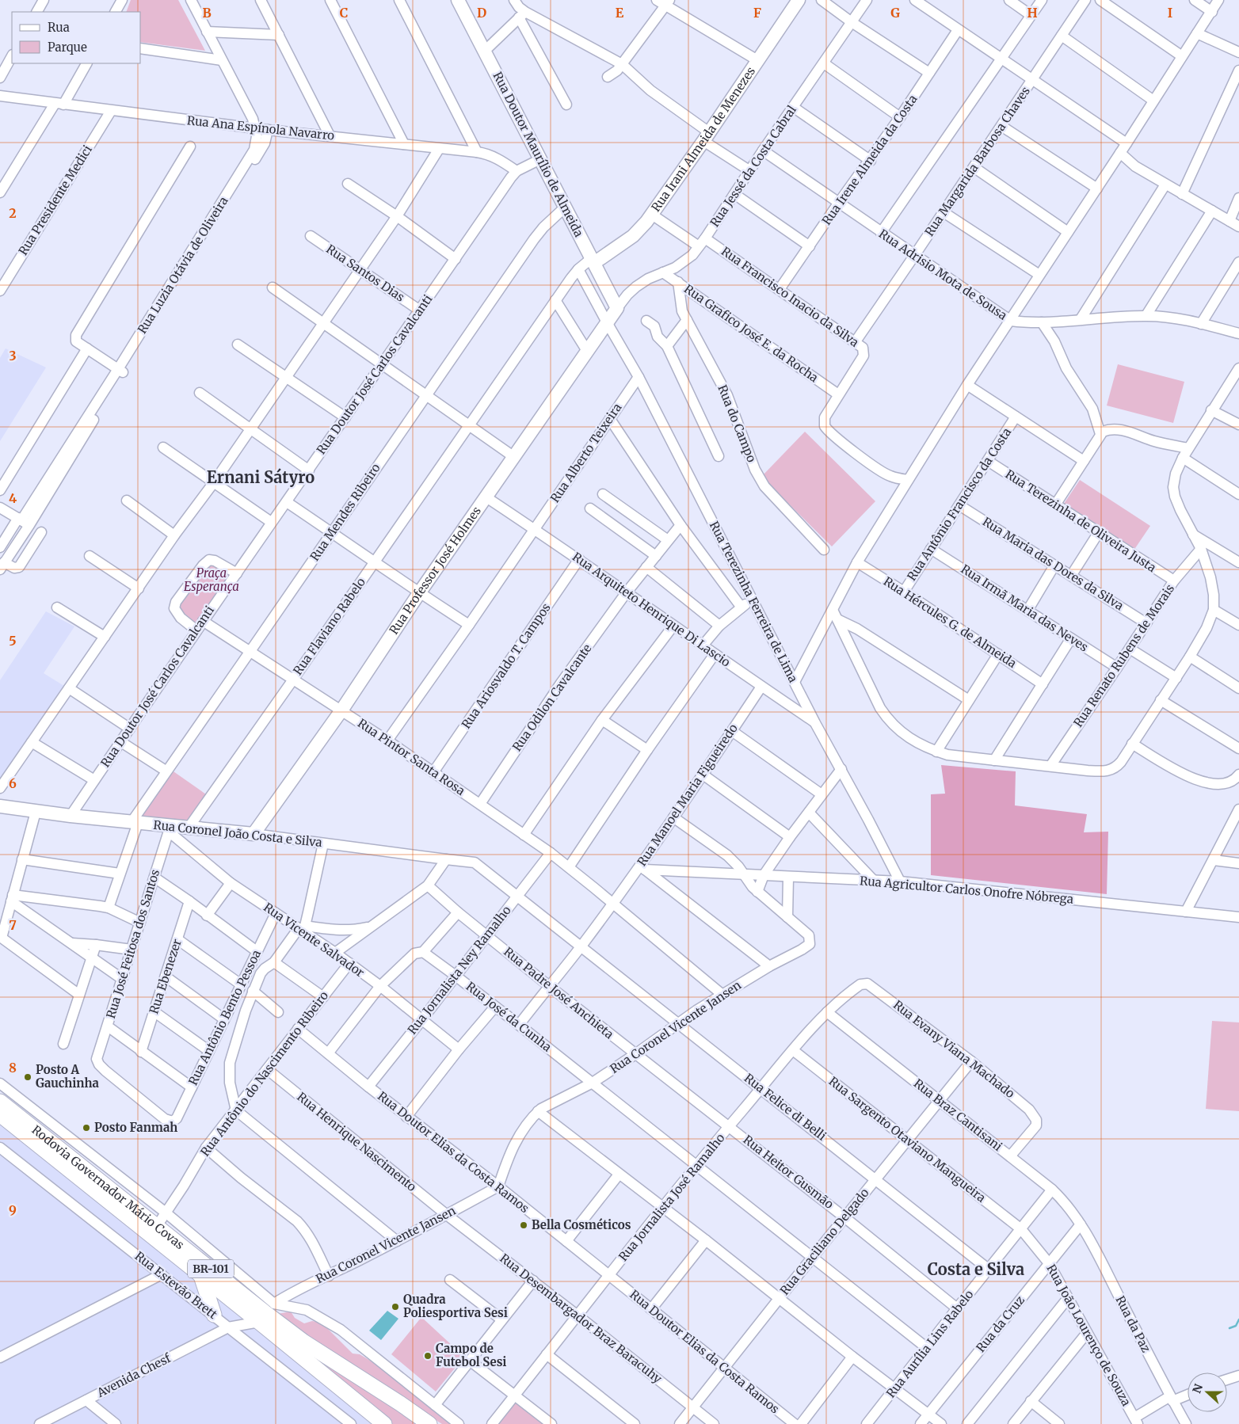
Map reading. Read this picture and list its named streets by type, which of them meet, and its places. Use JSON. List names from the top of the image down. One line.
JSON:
{"streets":{"highway":["Rodovia Governador Mário Covas","BR-101"],"main road":["Rua Irani Almeida de Menezes","Rua Doutor Maurílio de Almeida","Rua Professor José Holmes","Rua Coronel João Costa e Silva"],"street":["Rua Ana Espínola Navarro","Rua Irene Almeida da Costa","Rua Margarida Barbosa Chaves","Rua Jessé da Costa Cabral","Rua Presidente Medici","Rua Luzia Otávia de Oliveira","Rua Santos Dias","Rua Adrisio Mota de Sousa","Rua Francisco Inacio da Silva","Rua Grafico José E. da Rocha","Rua Doutor José Carlos Cavalcanti","Rua do Campo","Rua Alberto Teixeira","Rua Antônio Francisco da Costa","Rua Mendes Ribeiro","Rua Terezinha de Oliveira Justa","Rua Maria das Dores da Silva","Rua Terezinha Ferreira de Lima","Rua Irmã Maria das Neves","Rua Arquiteto Henrique Di Lascio","Rua Hércules G. de Almeida","Rua Flaviano Rabelo","Rua Renato Rubens de Morais","Rua Ariosvaldo T. Campos","Rua Odilon Cavalcante","Rua Pintor Santa Rosa","Rua Manoel Maria Figueiredo","Rua Agricultor Carlos Onofre Nóbrega","Rua Vicente Salvador","Rua José Feitosa dos Santos","Rua Jornalista Ney Ramalho","Rua Ebenezer","Rua Padre José Anchieta","Rua José da Cunha","Rua Antônio Bento Pessoa","Rua Coronel Vicente Jansen","Rua Evany Viana Machado","Rua Antônio do Nascimento Ribeiro","Rua Felice di Belli","Rua Braz Cantisani","Rua Sargento Otaviano Mangueira","Rua Henrique Nascimento","Rua Doutor Elias da Costa Ramos","Rua Heitor Gusmão","Rua Jornalista José Ramalho","Rua Graciliano Delgado","Rua Estevão Brett","Rua Desembargador Braz Baracuhy","Rua da Cruz","Rua da Paz","Rua João Lourenço de Souza","Rua Aurília Lins Rabelo","Avenida Chesf"]},"crossings":[["Rua Ana Espínola Navarro","Rua Presidente Medici"],["Rua Ana Espínola Navarro","Rua Luzia Otávia de Oliveira"],["Rua Ana Espínola Navarro","Rua Doutor José Carlos Cavalcanti"],["Rua Irani Almeida de Menezes","Rua Doutor Maurílio de Almeida"],["Rua Irani Almeida de Menezes","Rua Flaviano Rabelo"],["Rua Doutor Maurílio de Almeida","Rua Jessé da Costa Cabral"],["Rua Doutor Maurílio de Almeida","Rua Doutor José Carlos Cavalcanti"],["Rua Doutor Maurílio de Almeida","Rua Mendes Ribeiro"],["Rua Doutor Maurílio de Almeida","Rua Professor José Holmes"],["Rua Doutor Maurílio de Almeida","Rua Flaviano Rabelo"],["Rua Irene Almeida da Costa","Rua Adrisio Mota de Sousa"],["Rua Irene Almeida da Costa","Rua Francisco Inacio da Silva"],["Rua Margarida Barbosa Chaves","Rua Adrisio Mota de Sousa"],["Rua Margarida Barbosa Chaves","Rua Francisco Inacio da Silva"],["Rua Jessé da Costa Cabral","Rua Adrisio Mota de Sousa"],["Rua Jessé da Costa Cabral","Rua Francisco Inacio da Silva"],["Rua Jessé da Costa Cabral","Rua Grafico José E. da Rocha"],["Rua Jessé da Costa Cabral","Rua Professor José Holmes"],["Rua Santos Dias","Rua Doutor José Carlos Cavalcanti"],["Rua Francisco Inacio da Silva","Rua Grafico José E. da Rocha"],["Rua Grafico José E. da Rocha","Rua do Campo"],["Rua Doutor José Carlos Cavalcanti","Rua Pintor Santa Rosa"],["Rua Doutor José Carlos Cavalcanti","Rua Coronel João Costa e Silva"],["Rua Alberto Teixeira","Rua Terezinha Ferreira de Lima"],["Rua Alberto Teixeira","Rua Arquiteto Henrique Di Lascio"],["Rua Alberto Teixeira","Rua Pintor Santa Rosa"],["Rua Antônio Francisco da Costa","Rua Terezinha de Oliveira Justa"],["Rua Antônio Francisco da Costa","Rua Maria das Dores da Silva"],["Rua Antônio Francisco da Costa","Rua Irmã Maria das Neves"],["Rua Antônio Francisco da Costa","Rua Hércules G. de Almeida"],["Rua Mendes Ribeiro","Rua Pintor Santa Rosa"],["Rua Mendes Ribeiro","Rua Coronel João Costa e Silva"],["Rua Terezinha de Oliveira Justa","Rua Renato Rubens de Morais"],["Rua Maria das Dores da Silva","Rua Renato Rubens de Morais"],["Rua Professor José Holmes","Rua Terezinha Ferreira de Lima"],["Rua Professor José Holmes","Rua Arquiteto Henrique Di Lascio"],["Rua Professor José Holmes","Rua Pintor Santa Rosa"],["Rua Professor José Holmes","Rua Coronel João Costa e Silva"],["Rua Terezinha Ferreira de Lima","Rua Arquiteto Henrique Di Lascio"],["Rua Terezinha Ferreira de Lima","Rua Flaviano Rabelo"],["Rua Terezinha Ferreira de Lima","Rua Odilon Cavalcante"],["Rua Terezinha Ferreira de Lima","Rua Agricultor Carlos Onofre Nóbrega"],["Rua Irmã Maria das Neves","Rua Renato Rubens de Morais"],["Rua Arquiteto Henrique Di Lascio","Rua Ariosvaldo T. Campos"],["Rua Arquiteto Henrique Di Lascio","Rua Odilon Cavalcante"],["Rua Arquiteto Henrique Di Lascio","Rua Manoel Maria Figueiredo"],["Rua Flaviano Rabelo","Rua Pintor Santa Rosa"],["Rua Flaviano Rabelo","Rua Coronel João Costa e Silva"],["Rua Ariosvaldo T. Campos","Rua Pintor Santa Rosa"],["Rua Odilon Cavalcante","Rua Pintor Santa Rosa"],["Rua Pintor Santa Rosa","Rua Manoel Maria Figueiredo"],["Rua Pintor Santa Rosa","Rua Jornalista Ney Ramalho"],["Rua Pintor Santa Rosa","Rua Coronel Vicente Jansen"],["Rua Manoel Maria Figueiredo","Rua Agricultor Carlos Onofre Nóbrega"],["Rua Manoel Maria Figueiredo","Rua Padre José Anchieta"],["Rua Manoel Maria Figueiredo","Rua José da Cunha"],["Rua Manoel Maria Figueiredo","Rua Felice di Belli"],["Rua Coronel João Costa e Silva","Rua Vicente Salvador"],["Rua Coronel João Costa e Silva","Rua José Feitosa dos Santos"],["Rua Coronel João Costa e Silva","Rua Felice di Belli"],["Rua Vicente Salvador","Rua José Feitosa dos Santos"],["Rua Vicente Salvador","Rua Jornalista Ney Ramalho"],["Rua Vicente Salvador","Rua Antônio Bento Pessoa"],["Rua Vicente Salvador","Rua Antônio do Nascimento Ribeiro"],["Rua José Feitosa dos Santos","Rua Antônio Bento Pessoa"],["Rua Jornalista Ney Ramalho","Rua Padre José Anchieta"],["Rua Jornalista Ney Ramalho","Rua José da Cunha"],["Rua Jornalista Ney Ramalho","Rua Felice di Belli"],["Rua Jornalista Ney Ramalho","Rua Doutor Elias da Costa Ramos"],["Rua Padre José Anchieta","Rua Coronel Vicente Jansen"],["Rua Padre José Anchieta","Rua Heitor Gusmão"],["Rua José da Cunha","Rua Coronel Vicente Jansen"],["Rua José da Cunha","Rua Jornalista José Ramalho"],["Rua José da Cunha","Rua Graciliano Delgado"],["Rua José da Cunha","Rua Aurília Lins Rabelo"],["Rua Coronel Vicente Jansen","Rua Felice di Belli"],["Rua Coronel Vicente Jansen","Rua Henrique Nascimento"],["Rua Coronel Vicente Jansen","Rua Doutor Elias da Costa Ramos"],["Rua Coronel Vicente Jansen","Rua Heitor Gusmão"],["Rua Coronel Vicente Jansen","Rua Desembargador Braz Baracuhy"],["Rua Evany Viana Machado","Rua Braz Cantisani"],["Rua Evany Viana Machado","Rua Jornalista José Ramalho"],["Rua Evany Viana Machado","Rua Graciliano Delgado"],["Rua Antônio do Nascimento Ribeiro","Rua Henrique Nascimento"],["Rua Antônio do Nascimento Ribeiro","Rua Doutor Elias da Costa Ramos"],["Rua Antônio do Nascimento Ribeiro","Rodovia Governador Mário Covas"],["Rua Felice di Belli","Rua Jornalista José Ramalho"],["Rua Felice di Belli","Rua Graciliano Delgado"],["Rua Felice di Belli","Rua Aurília Lins Rabelo"],["Rua Braz Cantisani","Rua Jornalista José Ramalho"],["Rua Braz Cantisani","Rua Graciliano Delgado"],["Rua Braz Cantisani","Rua da Cruz"],["Rua Braz Cantisani","Rua da Paz"],["Rua Braz Cantisani","Rua Aurília Lins Rabelo"],["Rua Sargento Otaviano Mangueira","Rua Jornalista José Ramalho"],["Rua Sargento Otaviano Mangueira","Rua Graciliano Delgado"],["Rua Sargento Otaviano Mangueira","Rua João Lourenço de Souza"],["Rua Sargento Otaviano Mangueira","Rua Aurília Lins Rabelo"],["Rua Henrique Nascimento","Rua Desembargador Braz Baracuhy"],["Rua Doutor Elias da Costa Ramos","Rua Jornalista José Ramalho"],["Rua Doutor Elias da Costa Ramos","Rua Graciliano Delgado"],["Rua Heitor Gusmão","Rua Jornalista José Ramalho"],["Rua Heitor Gusmão","Rua Graciliano Delgado"],["Rua Heitor Gusmão","Rua Aurília Lins Rabelo"],["Rua Jornalista José Ramalho","Rua Desembargador Braz Baracuhy"],["Rua Graciliano Delgado","Rua Desembargador Braz Baracuhy"],["BR-101","Avenida Chesf"],["Rua Estevão Brett","Avenida Chesf"],["Rua da Cruz","Rua da Paz"],["Rua da Cruz","Rua João Lourenço de Souza"],["Rua João Lourenço de Souza","Rua Aurília Lins Rabelo"]],"districts":["Ernani Sátyro","Costa e Silva"],"parks":["Praça Esperança"],"places":["Posto A Gauchinha","Posto Fanmah","Bella Cosméticos","Quadra Poliesportiva Sesi","Campo de Futebol Sesi"],"legend":["Rua","Parque"],"north":"left","grid":{"columns":["B","C","D","E","F","G","H","I"],"rows":["2","3","4","5","6","7","8","9"]}}
